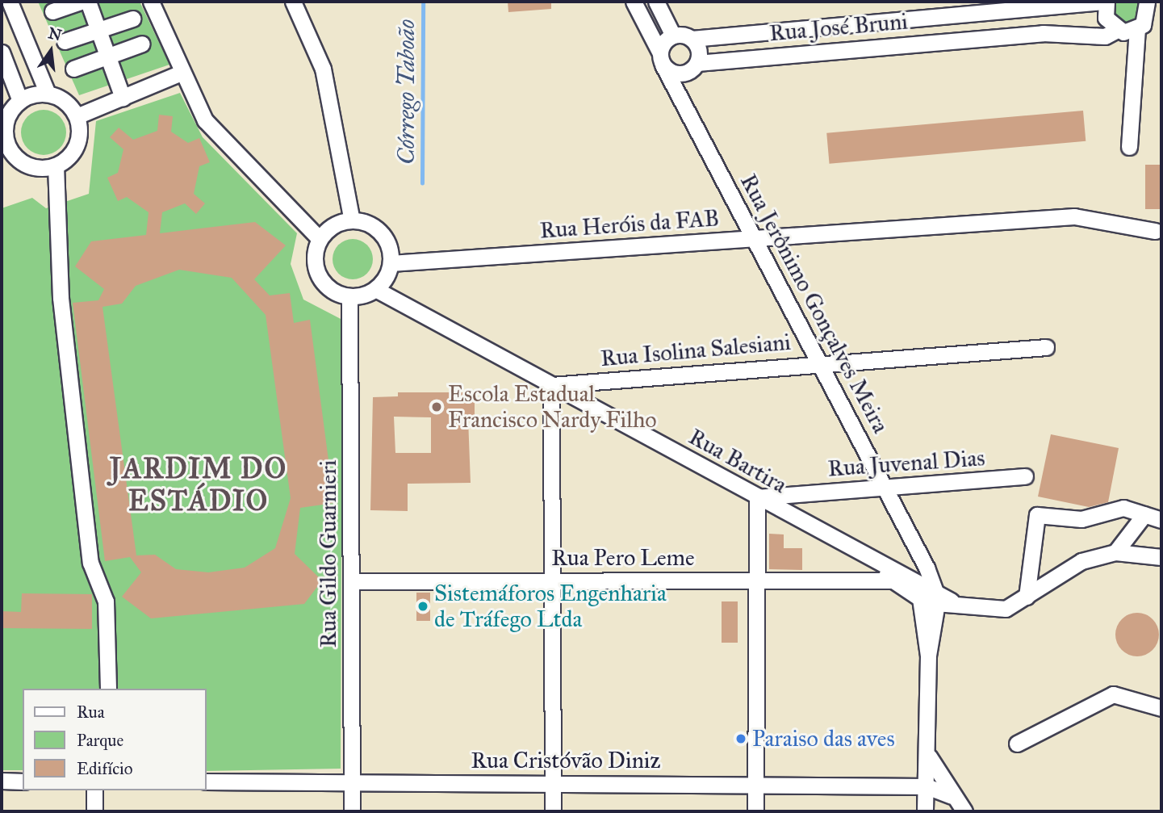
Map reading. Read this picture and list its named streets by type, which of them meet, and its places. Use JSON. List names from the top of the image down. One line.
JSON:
{"streets":{"street":["Rua José Bruni","Rua Heróis da FAB","Rua Jerônimo Gonçalves Meira","Rua Isolina Salesiani","Rua Bartira","Rua Juvenal Dias","Rua Gildo Guarnieri","Rua Pero Leme","Rua Cristóvão Diniz"]},"crossings":[["Rua José Bruni","Rua Jerônimo Gonçalves Meira"],["Rua Heróis da FAB","Rua Jerônimo Gonçalves Meira"],["Rua Heróis da FAB","Rua Bartira"],["Rua Heróis da FAB","Rua Gildo Guarnieri"],["Rua Jerônimo Gonçalves Meira","Rua Isolina Salesiani"],["Rua Jerônimo Gonçalves Meira","Rua Bartira"],["Rua Jerônimo Gonçalves Meira","Rua Juvenal Dias"],["Rua Jerônimo Gonçalves Meira","Rua Cristóvão Diniz"],["Rua Isolina Salesiani","Rua Bartira"],["Rua Bartira","Rua Juvenal Dias"],["Rua Bartira","Rua Gildo Guarnieri"],["Rua Bartira","Rua Pero Leme"],["Rua Gildo Guarnieri","Rua Pero Leme"],["Rua Gildo Guarnieri","Rua Cristóvão Diniz"]],"districts":["JARDIM DO ESTÁDIO"],"water":["Córrego Taboão"],"places":["Escola Estadual Francisco Nardy Filho","Sistemáforos Engenharia de Tráfego Ltda","Paraiso das aves"],"legend":["Rua","Parque","Edifício"],"north":"top"}
